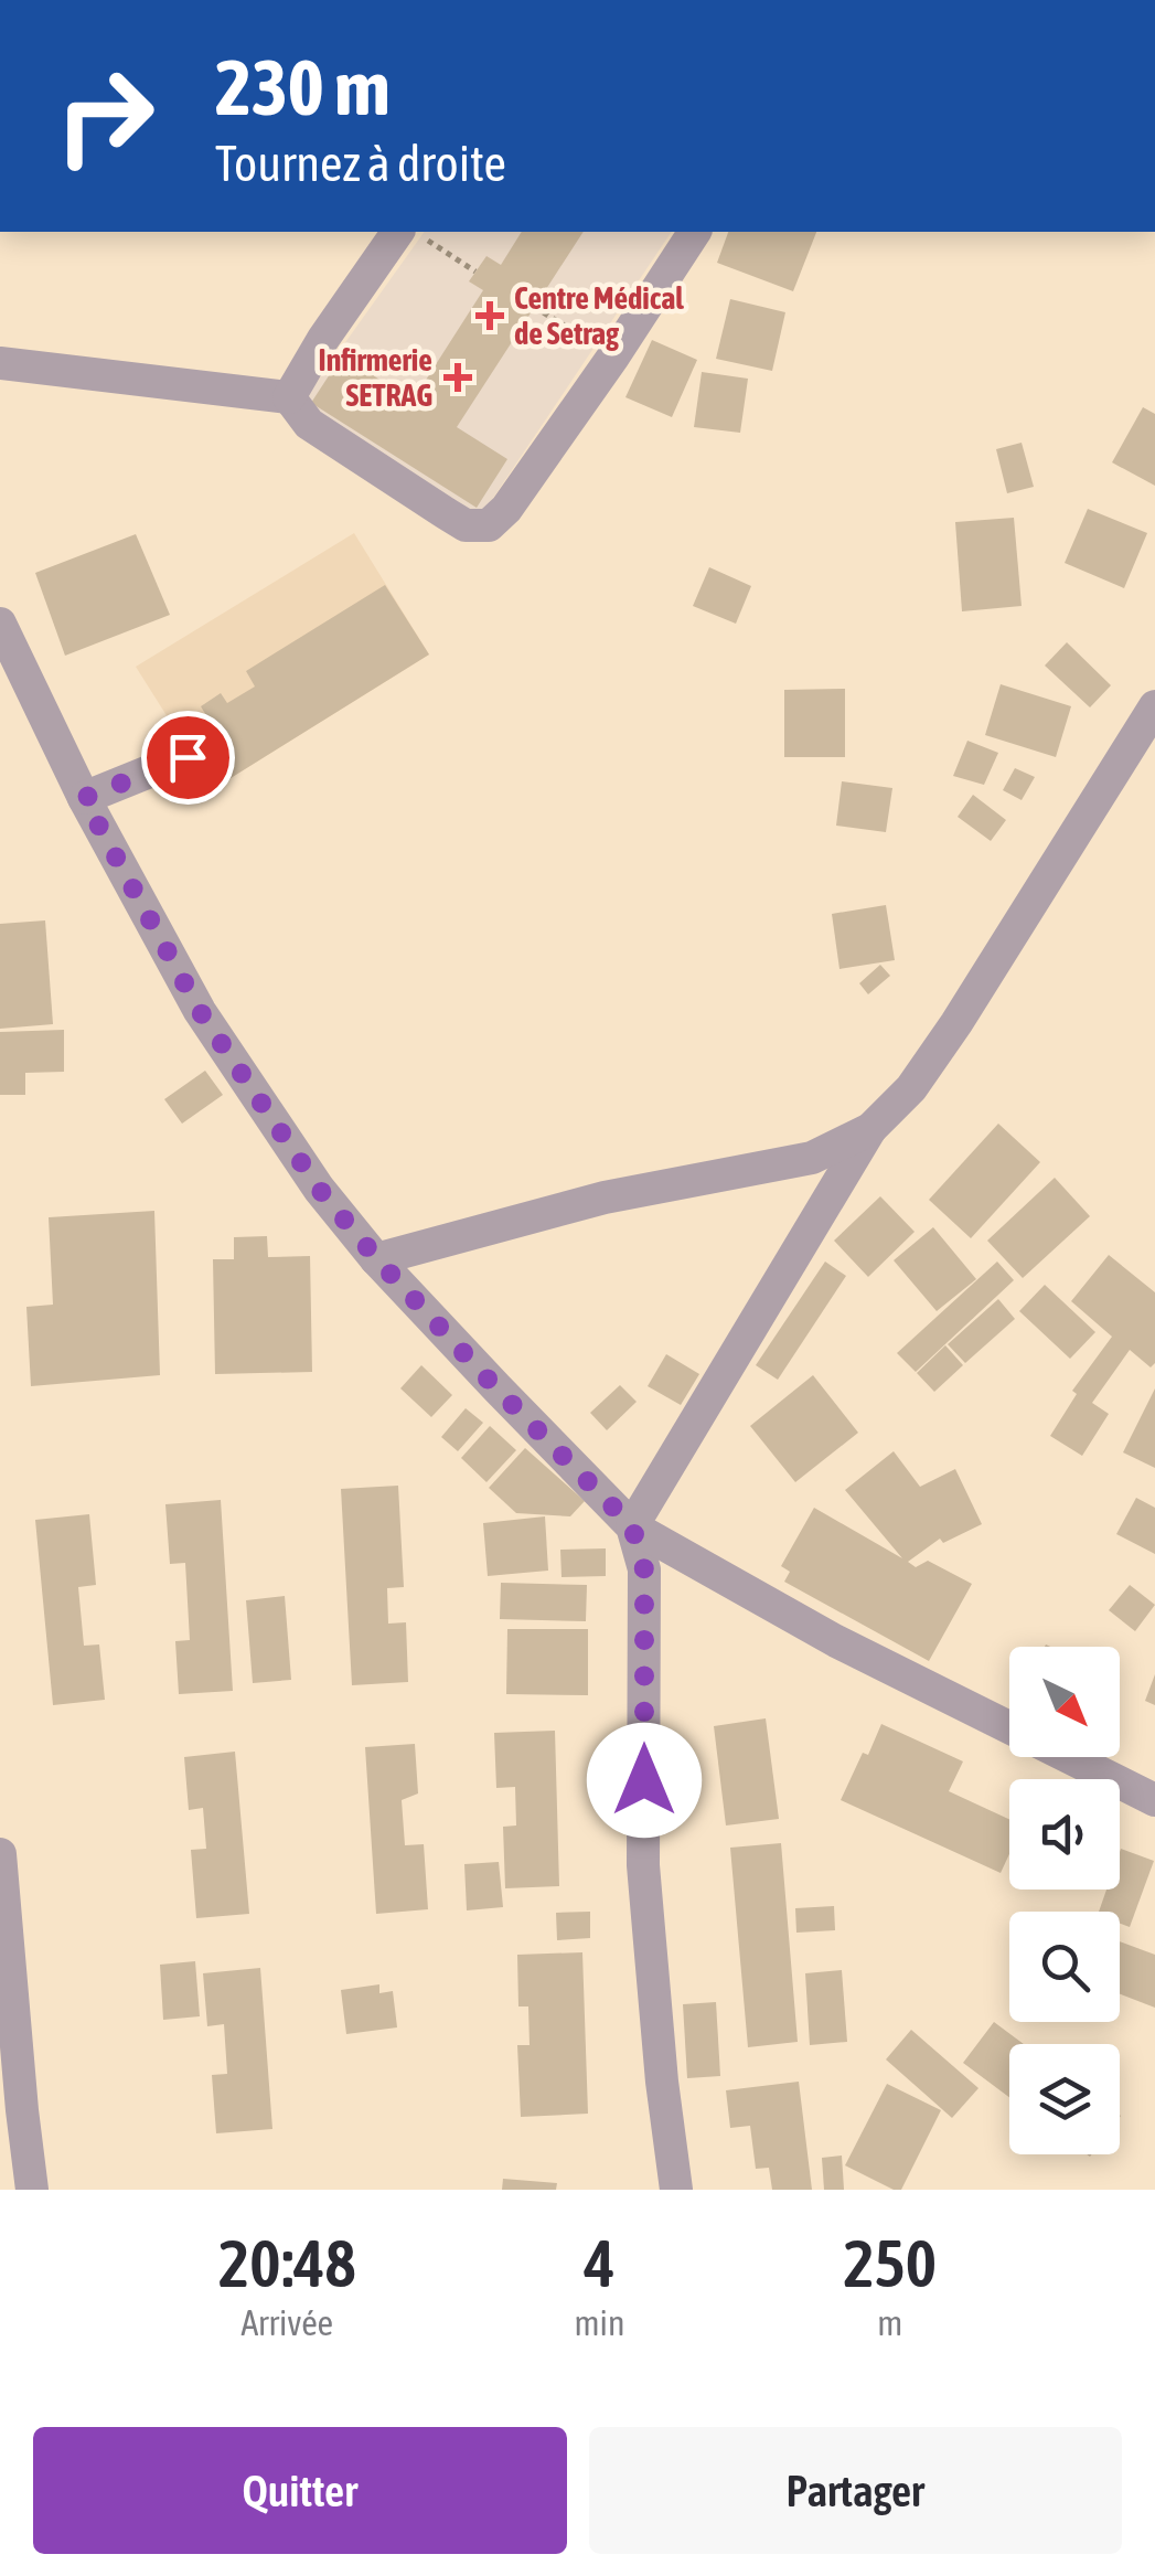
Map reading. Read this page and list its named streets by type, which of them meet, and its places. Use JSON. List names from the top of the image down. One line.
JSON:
{"places":{"health":["Centre Médical de Setrag","Infirmerie SETRAG"]},"north":"bottom right","page":{"turn":["230 m","Tournez à droite"],"eta":["20:48","Arrivée","4","min","250","m"],"buttons":["Quitter","Partager"]}}
